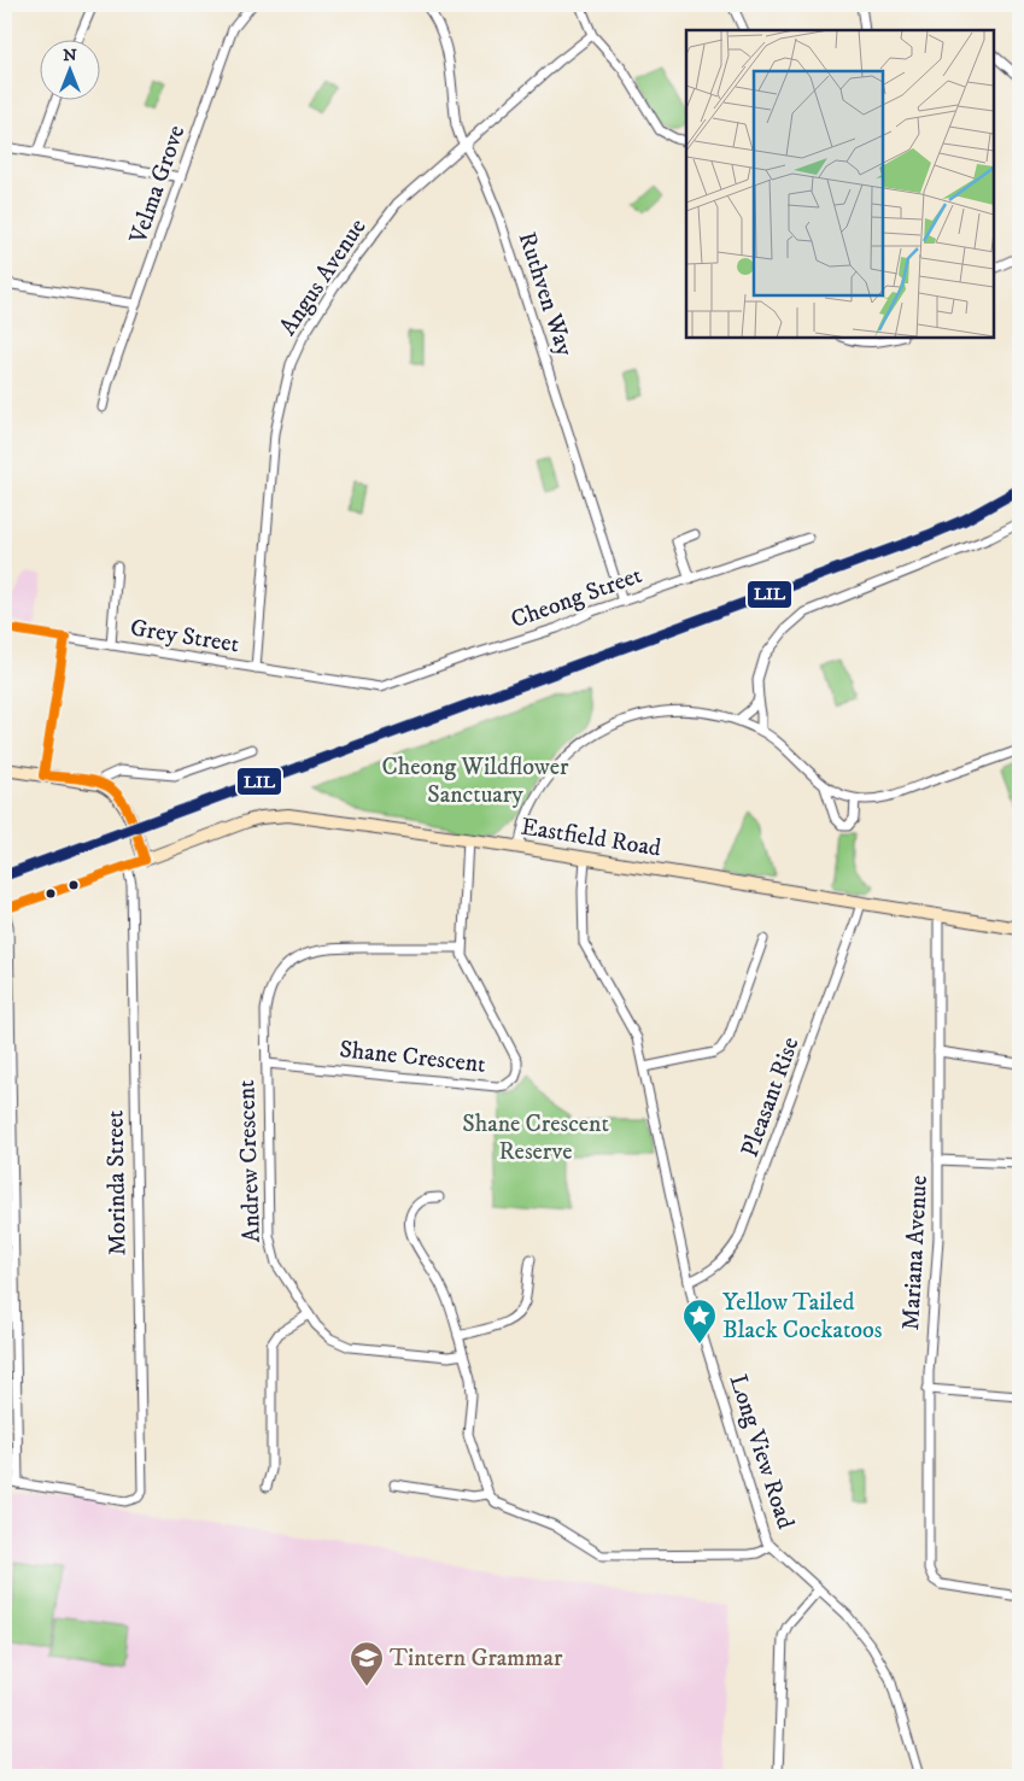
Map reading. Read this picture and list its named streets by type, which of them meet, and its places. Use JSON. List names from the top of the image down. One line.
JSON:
{"streets":{"main road":["Eastfield Road"],"street":["Velma Grove","Angus Avenue","Ruthven Way","Cheong Street","Grey Street","Shane Crescent","Pleasant Rise","Andrew Crescent","Morinda Street","Mariana Avenue","Long View Road"]},"crossings":[["Angus Avenue","Ruthven Way"],["Angus Avenue","Grey Street"],["Ruthven Way","Cheong Street"],["Cheong Street","Grey Street"],["Eastfield Road","Shane Crescent"],["Eastfield Road","Pleasant Rise"],["Eastfield Road","Mariana Avenue"],["Eastfield Road","Long View Road"],["Shane Crescent","Andrew Crescent"],["Pleasant Rise","Long View Road"]],"parks":["Cheong Wildflower Sanctuary","Shane Crescent Reserve"],"places":{"place":["Yellow Tailed Black Cockatoos"],"school or university":["Tintern Grammar"]},"lines":["transit line LIL"],"north":"top"}
